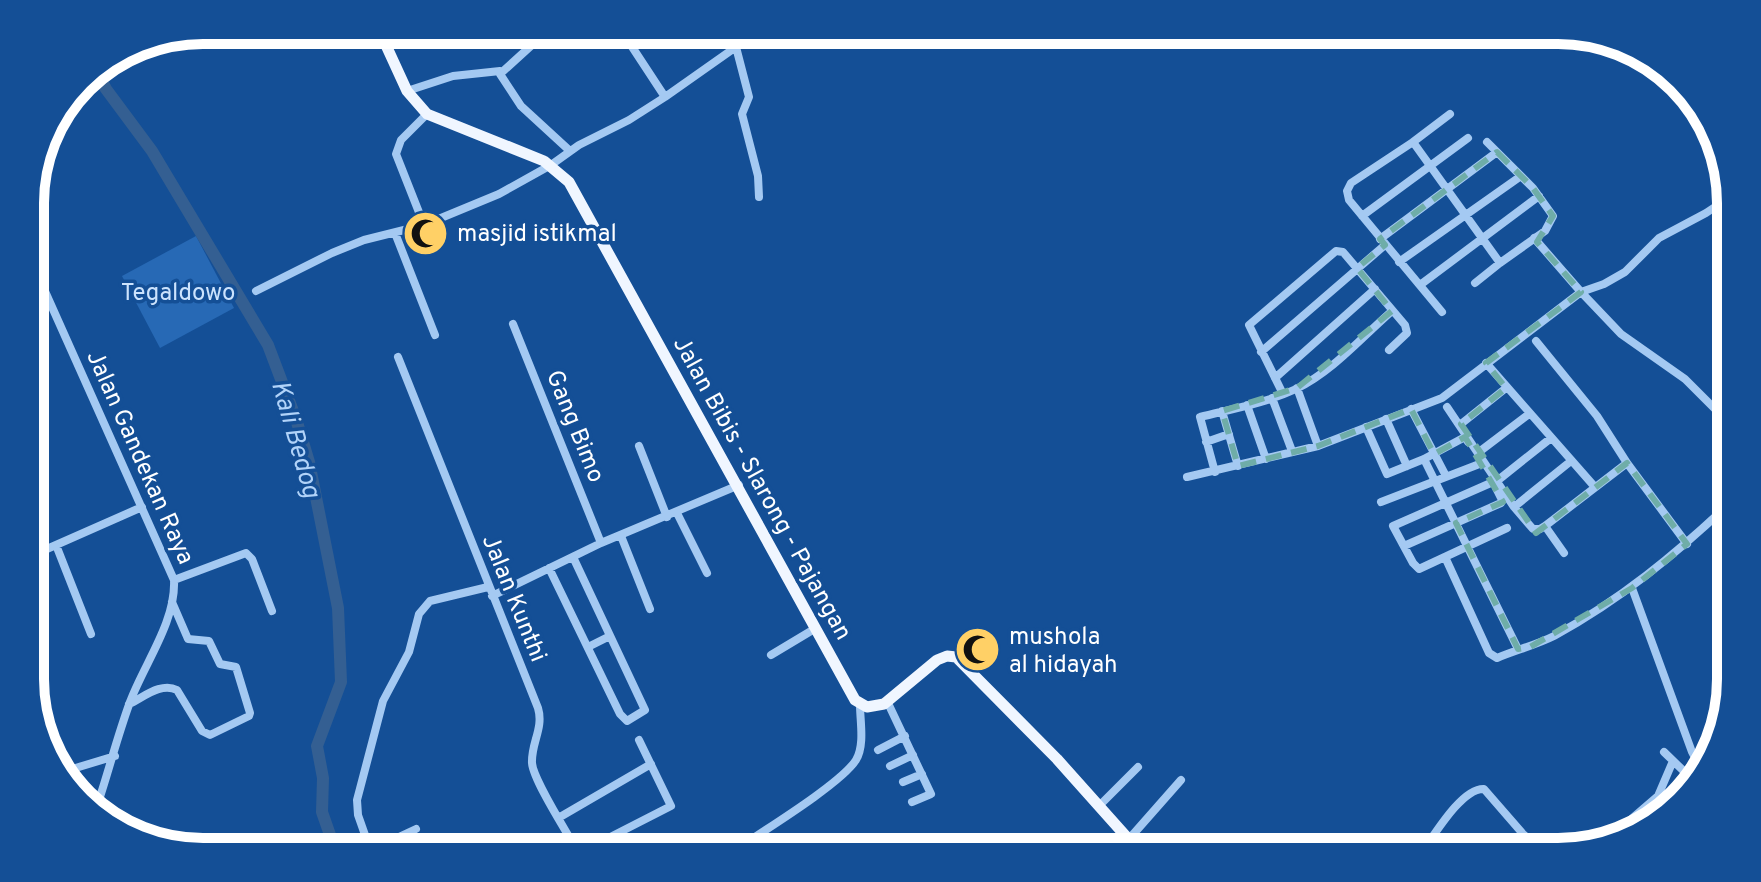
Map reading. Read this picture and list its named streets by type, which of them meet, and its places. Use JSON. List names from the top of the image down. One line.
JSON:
{"streets":{"main road":["Jalan Bibis - Slarong - Pajangan"],"street":["Gang Bimo","Jalan Gandekan Raya","Jalan Kunthi"]},"water":["Kali Bedog"],"parks":["Tegaldowo"],"places":{"mosque":["masjid istikmal","mushola al hidayah"]}}
